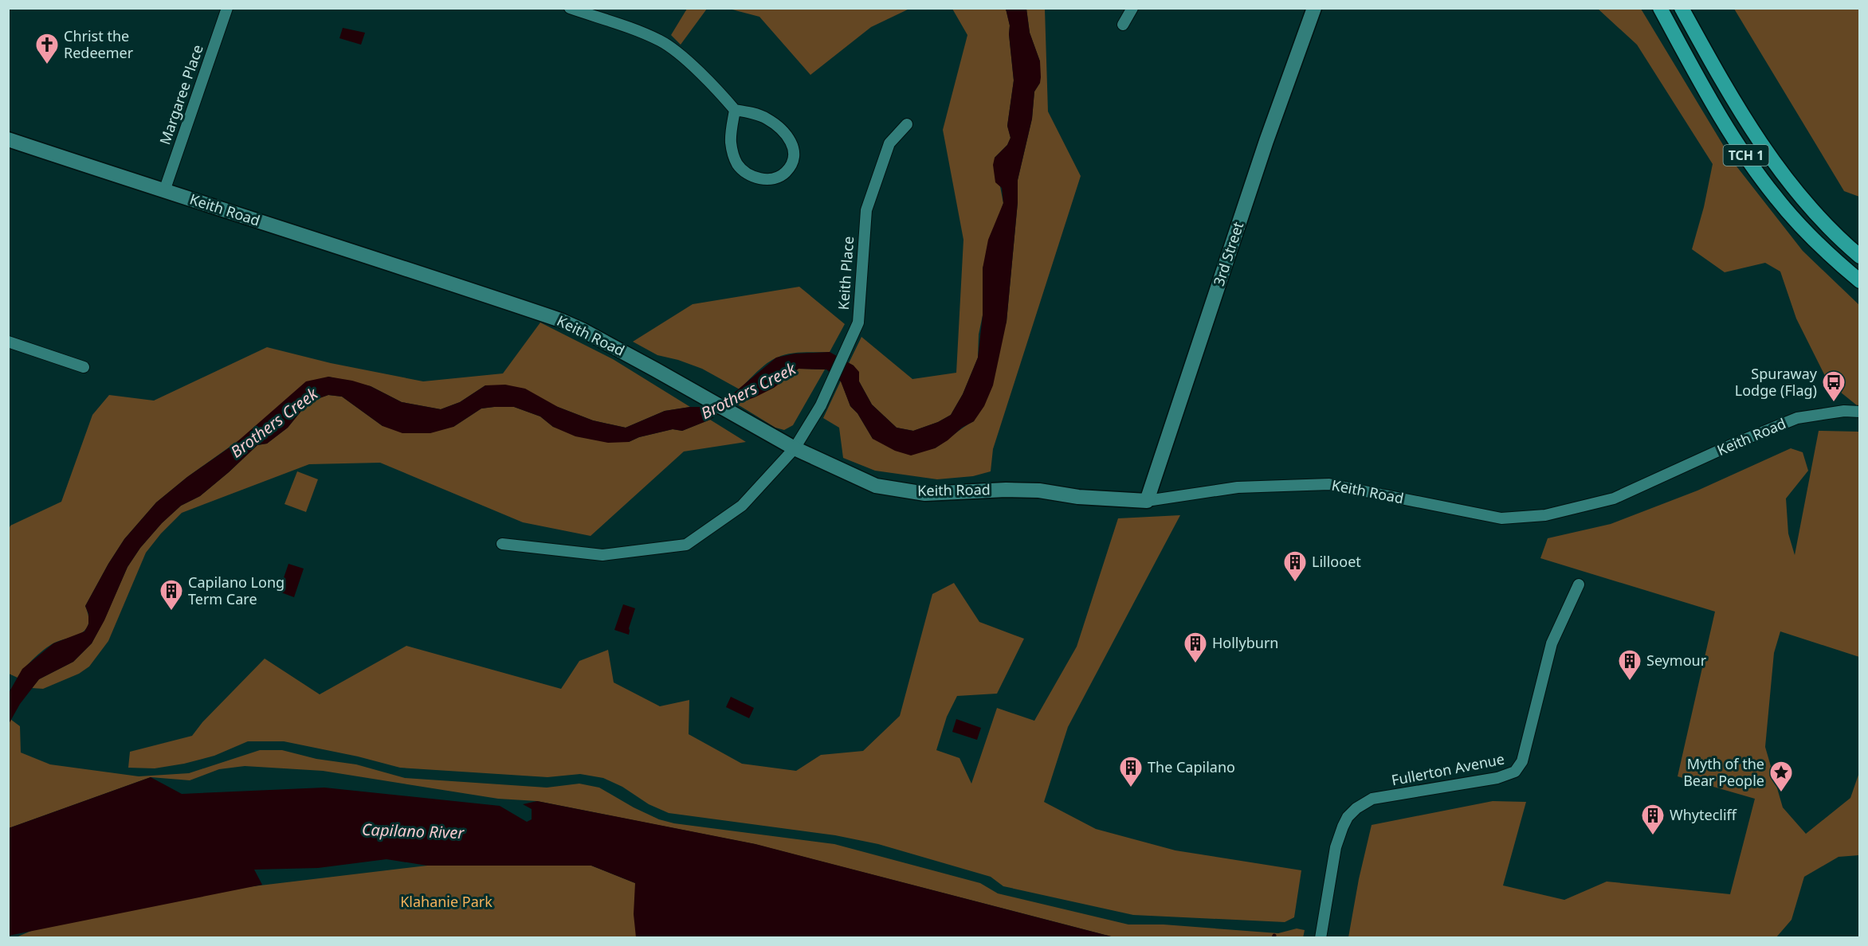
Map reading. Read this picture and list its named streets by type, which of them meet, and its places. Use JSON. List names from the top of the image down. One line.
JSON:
{"streets":{"highway":["TCH 1"],"street":["Margaree Place","Keith Road","3rd Street","Keith Place","Fullerton Avenue"]},"crossings":[["Margaree Place","Keith Road"],["Keith Road","3rd Street"],["Keith Road","Keith Place"]],"water":["Brothers Creek","Capilano River"],"parks":["Klahanie Park"],"places":{"church":["Christ the Redeemer"],"bus stop":["Spuraway Lodge (Flag)"],"building":["Lillooet","Capilano Long Term Care","Hollyburn","Seymour","The Capilano","Whytecliff"],"place":["Myth of the Bear People"]}}
